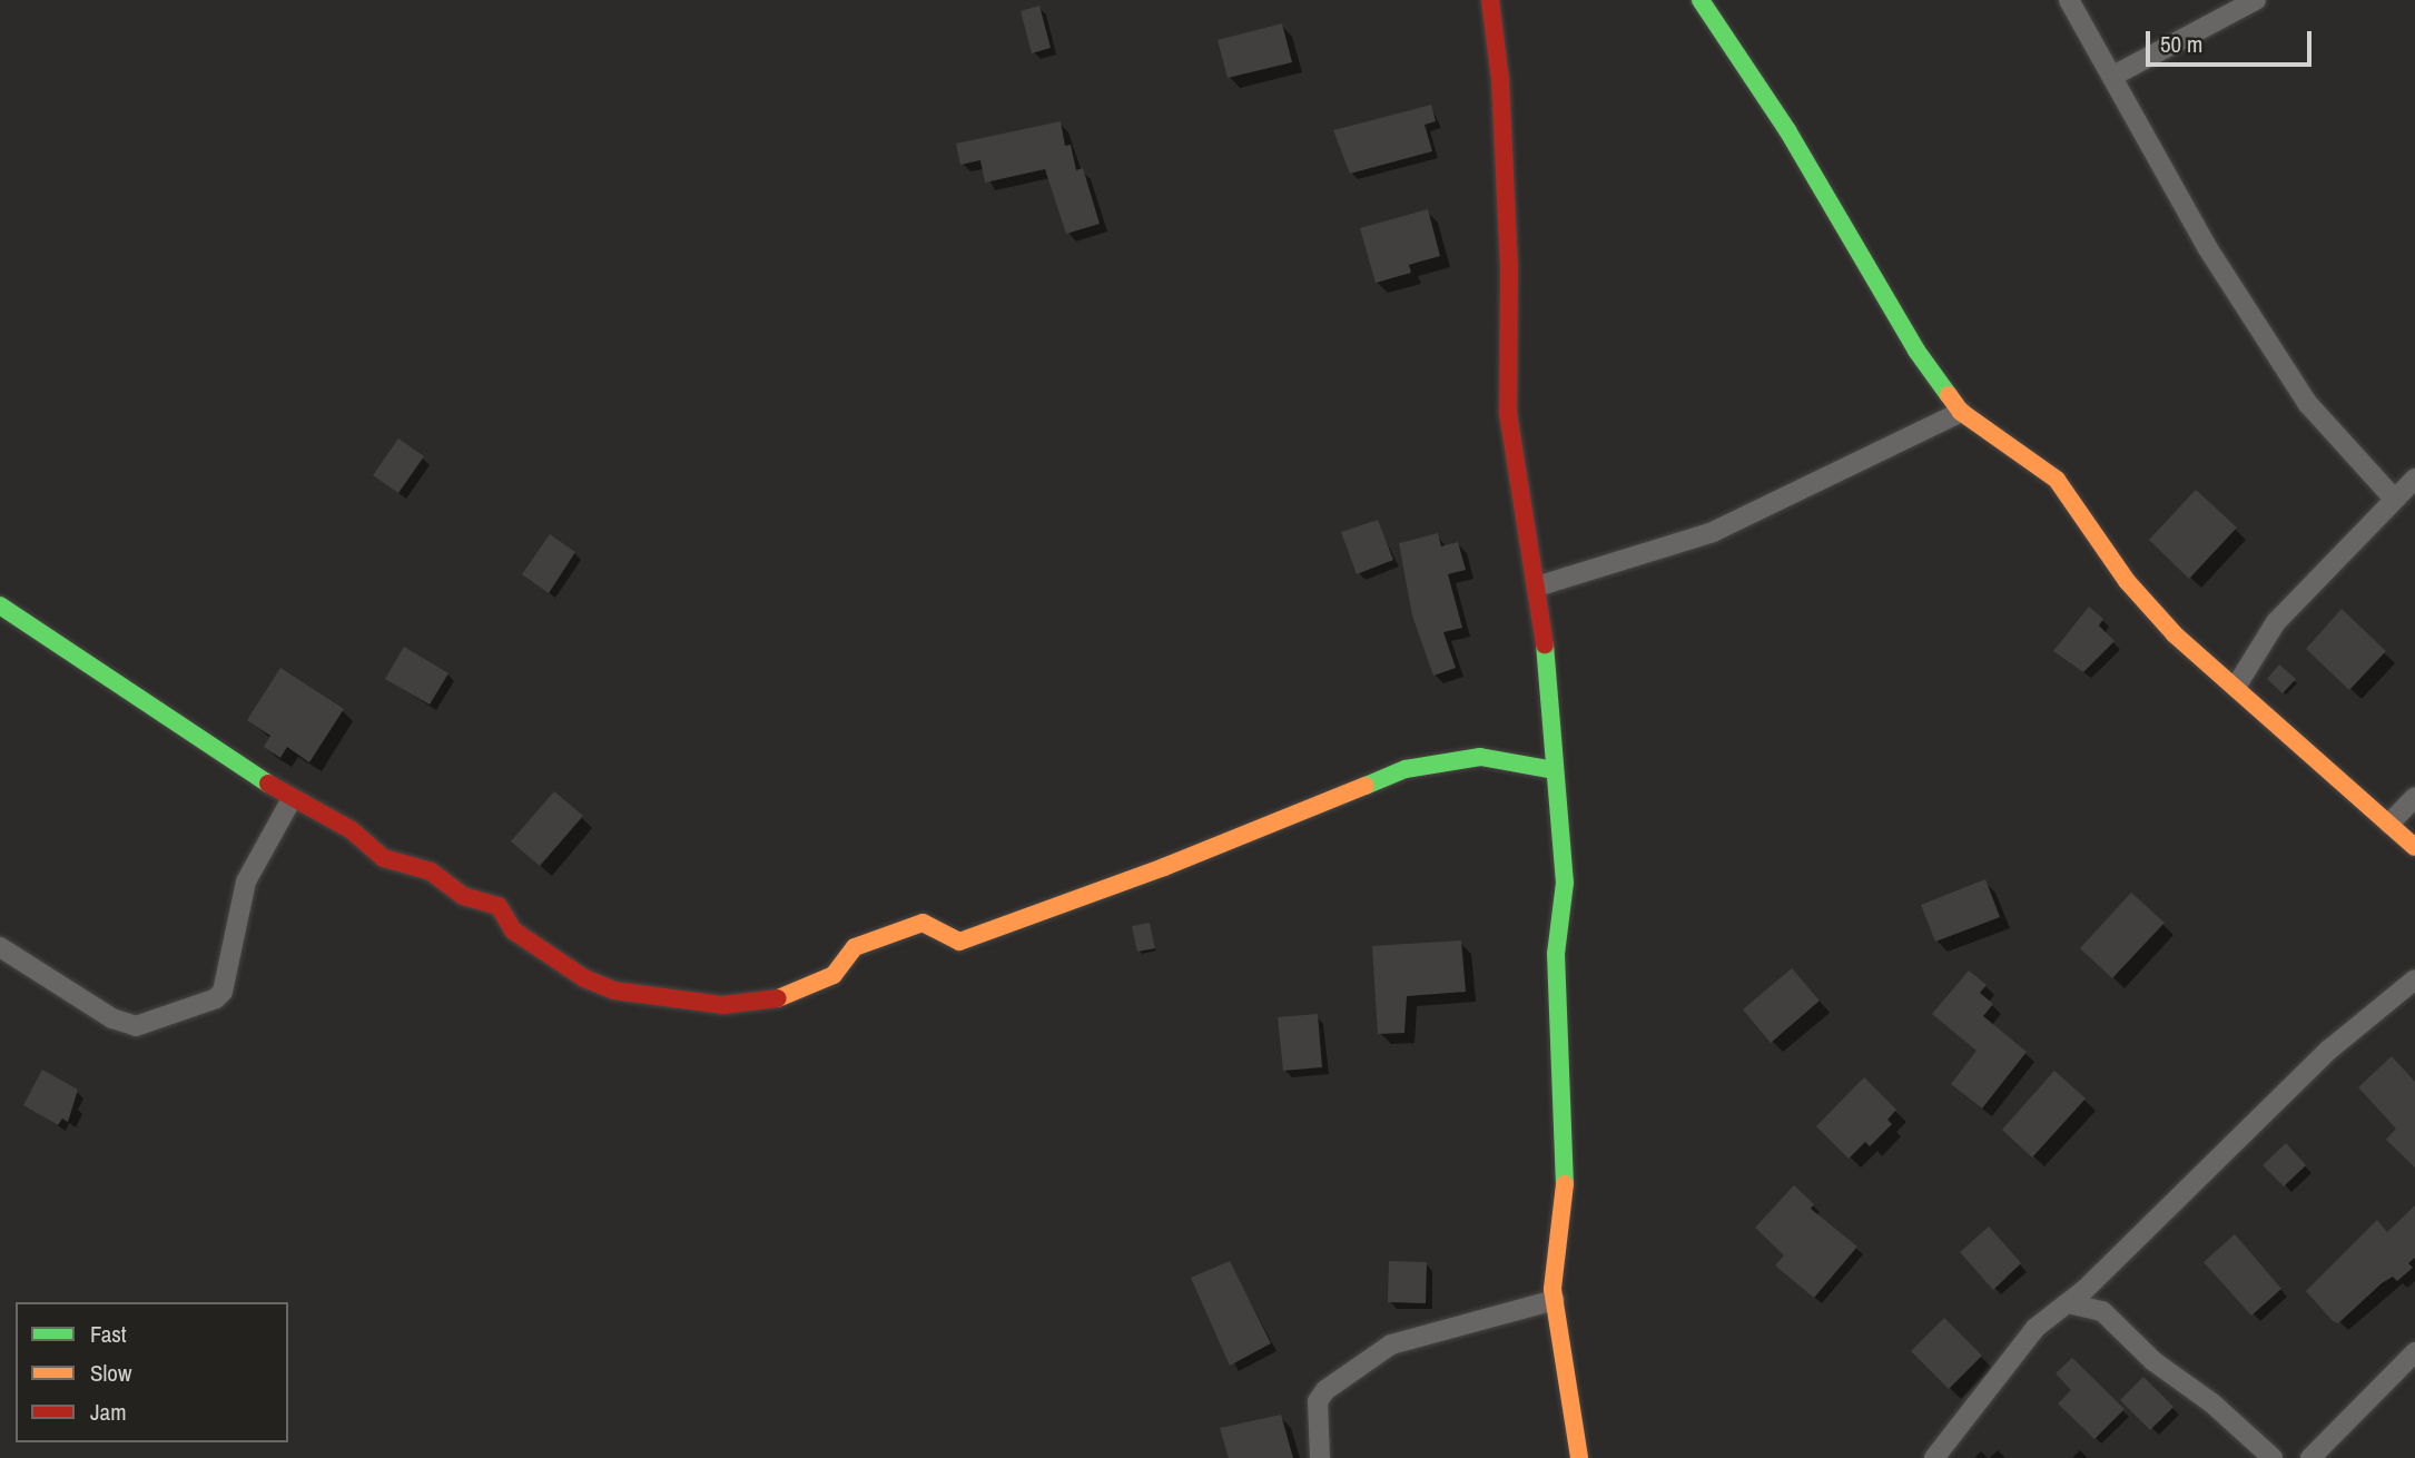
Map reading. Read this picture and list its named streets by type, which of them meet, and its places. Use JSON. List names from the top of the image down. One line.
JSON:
{"legend":["Fast","Slow","Jam"],"scale_bar":"50 m"}
